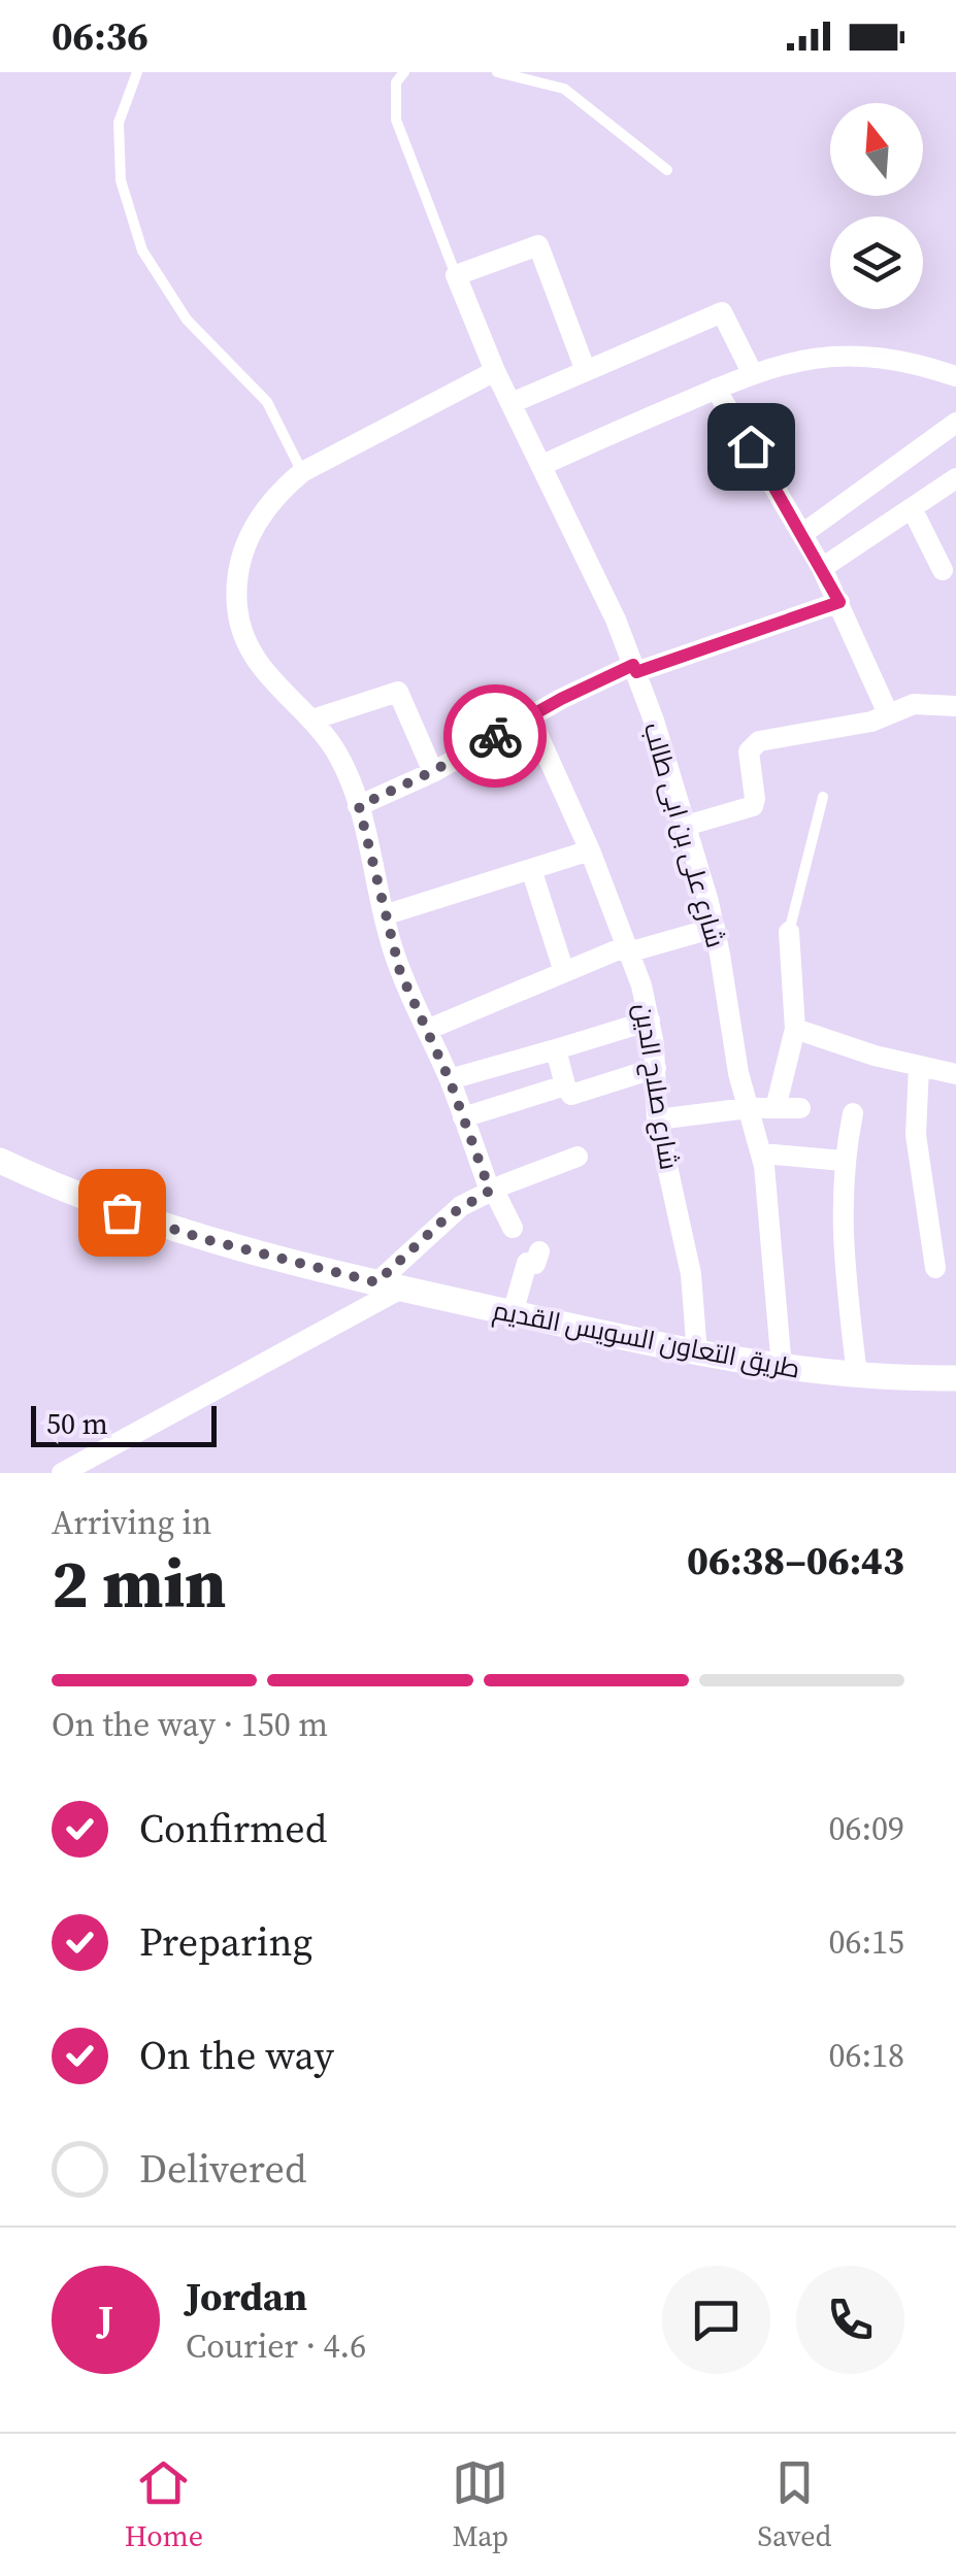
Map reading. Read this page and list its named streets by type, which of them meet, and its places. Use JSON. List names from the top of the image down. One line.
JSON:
{"streets":{"street":["شارع على بن ابى طالب","شارع صلاح الدين","طريق التعاون السويس القديم"]},"crossings":[["شارع على بن ابى طالب","طريق التعاون السويس القديم"],["شارع صلاح الدين","طريق التعاون السويس القديم"]],"scale_bar":"50 m","north":"top","page":{"status":"06:36","scale":"50 m","heading":["2 min","Arriving in","06:38–06:43"],"panel":["Jordan","Courier · 4.6"],"bar":"On the way · 150 m","list":[["Confirmed","06:09"],["Preparing","06:15"],["On the way","06:18"],"Delivered"],"round":"J","tabs":["Home","Map","Saved"]}}
